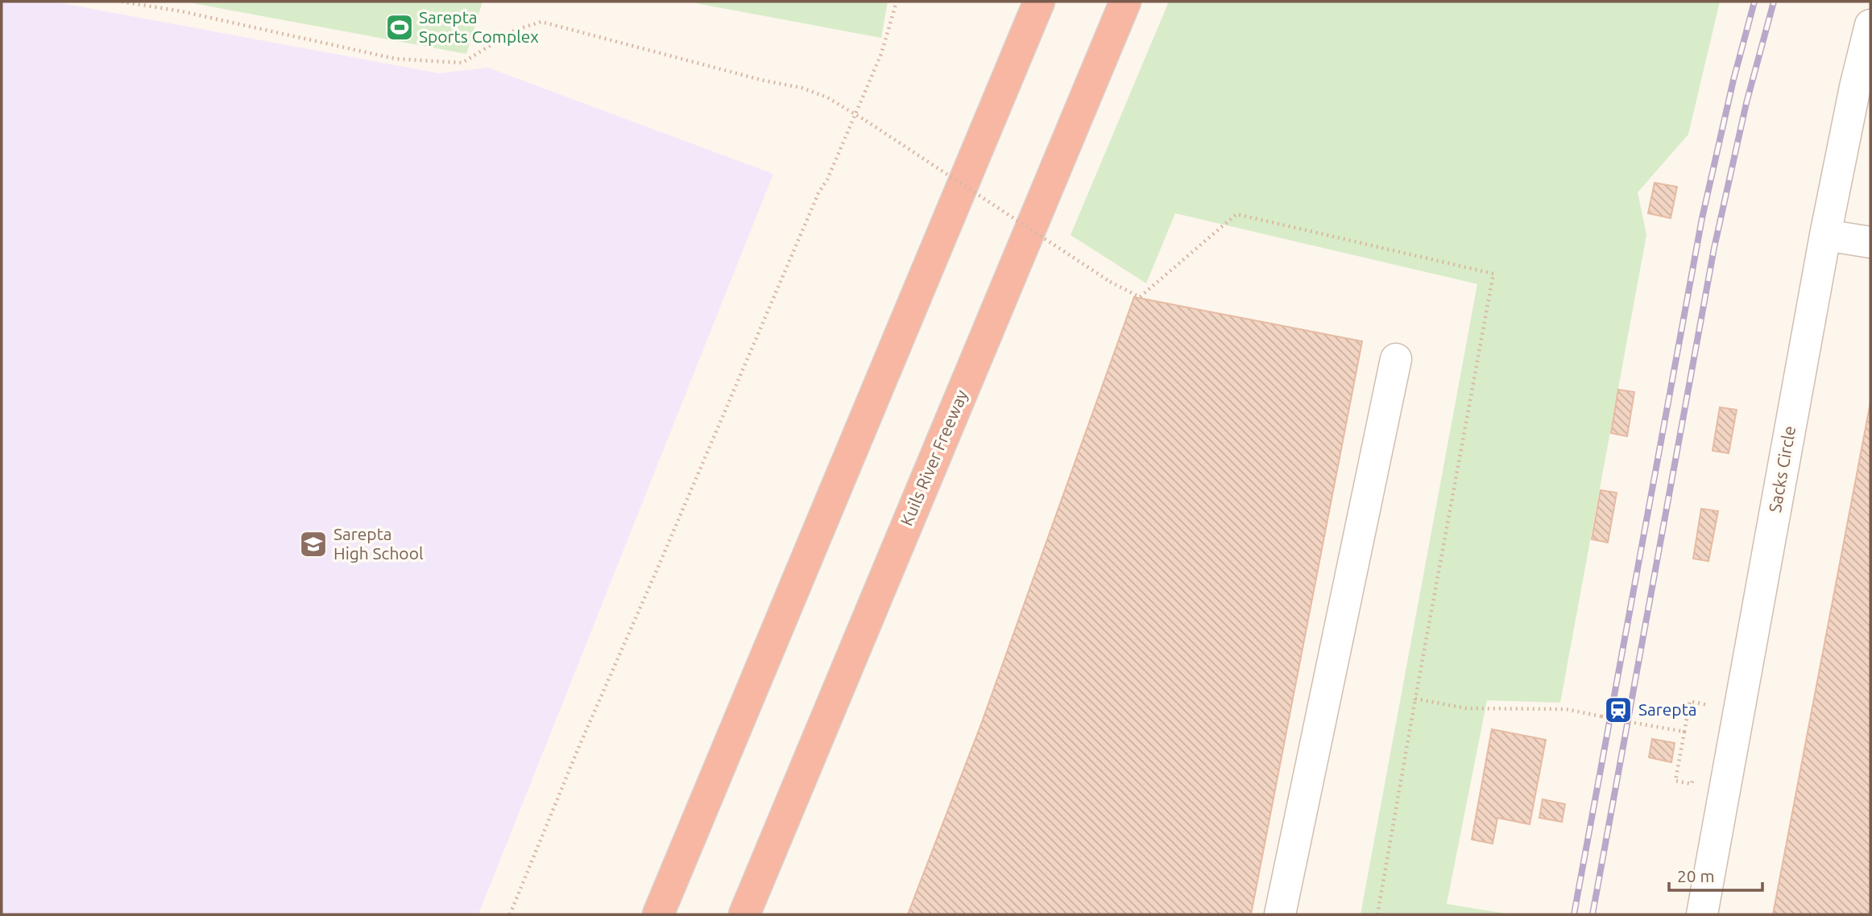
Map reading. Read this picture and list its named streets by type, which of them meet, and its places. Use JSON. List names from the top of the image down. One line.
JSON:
{"streets":{"highway":["Kuils River Freeway"],"lane":["Sacks Circle"]},"places":{"sports":["Sarepta Sports Complex"],"school or university":["Sarepta High School"],"station":["Sarepta"]},"scale_bar":"20 m"}
